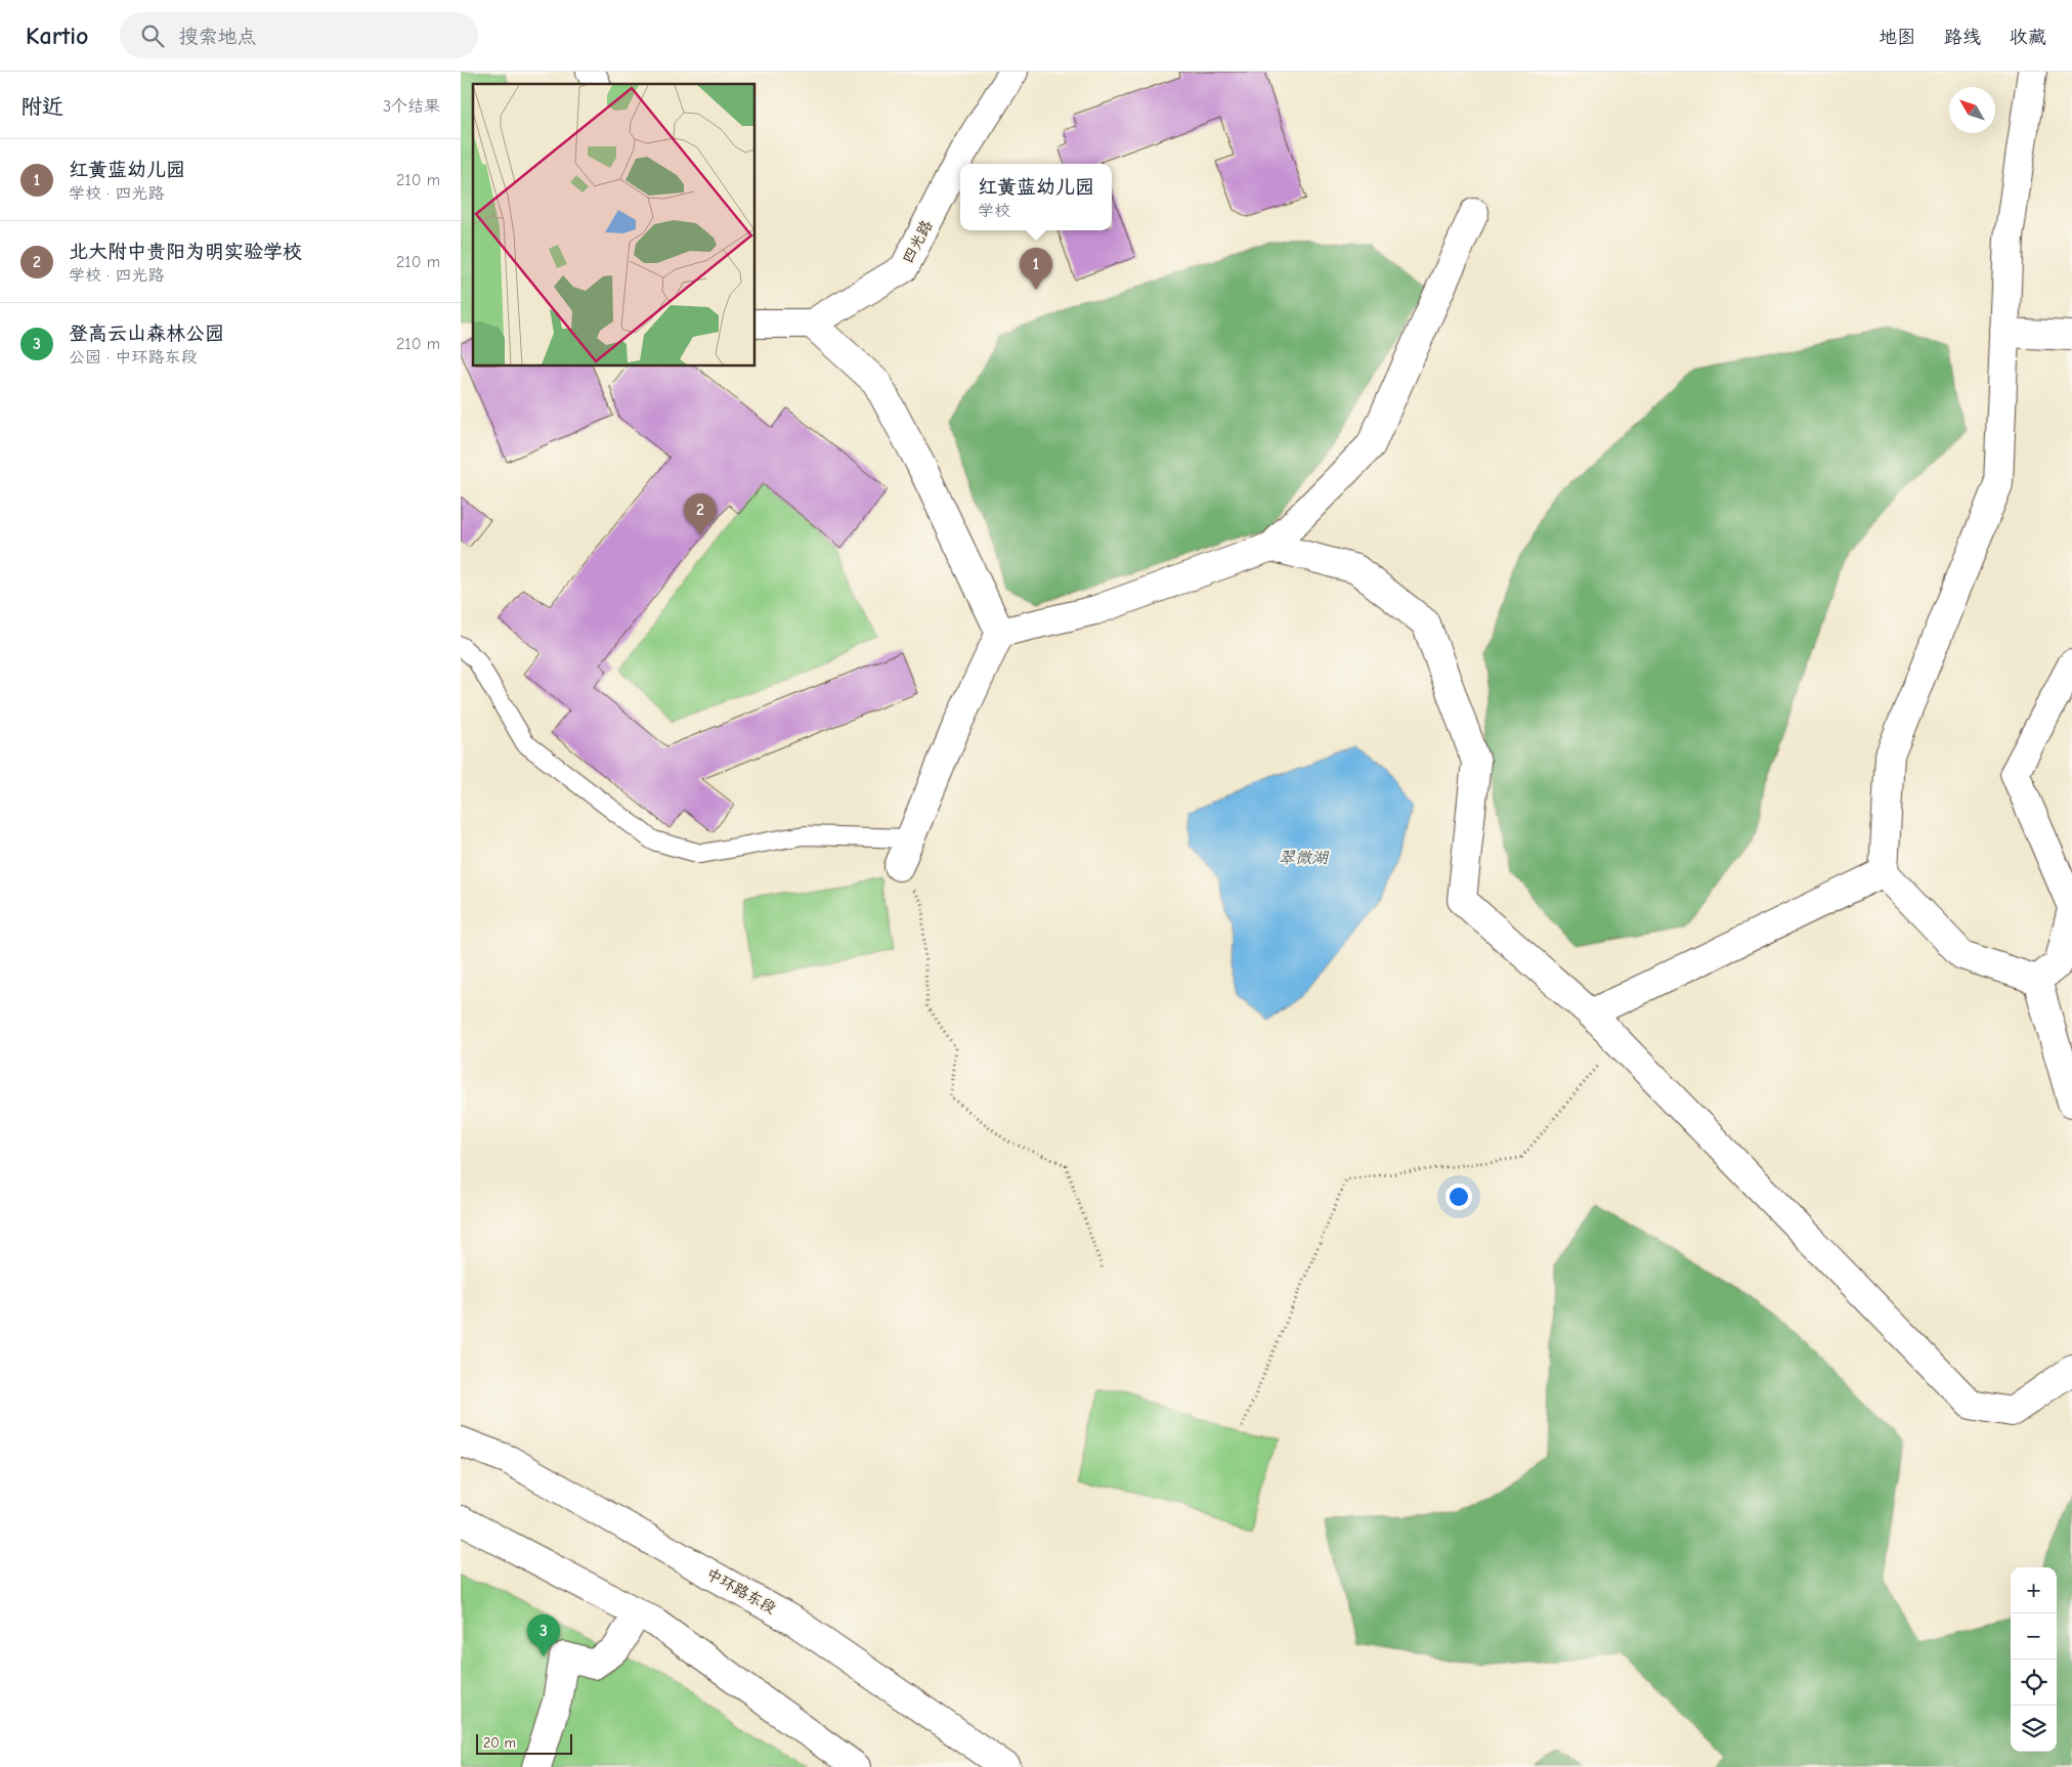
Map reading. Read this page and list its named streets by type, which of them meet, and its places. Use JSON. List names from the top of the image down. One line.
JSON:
{"streets":{"main road":["四光路","中环路东段"]},"water":["翠微湖"],"scale_bar":"20 m","north":"top left","page":{"header":"Kartio","search":"搜索地点","nav":["地图","路线","收藏"],"heading":["附近","3个结果"],"list":[{"mark":"1","name":"红黄蓝幼儿园","note":"学校 · 四光路","value":"210 m"},{"mark":"2","name":"北大附中贵阳为明实验学校","note":"学校 · 四光路","value":"210 m"},{"mark":"3","name":"登高云山森林公园","note":"公园 · 中环路东段","value":"210 m"}],"popup":["红黄蓝幼儿园","学校"],"pins":["1","2","3"],"map_buttons":["+","−"],"scale":"20 m"}}
